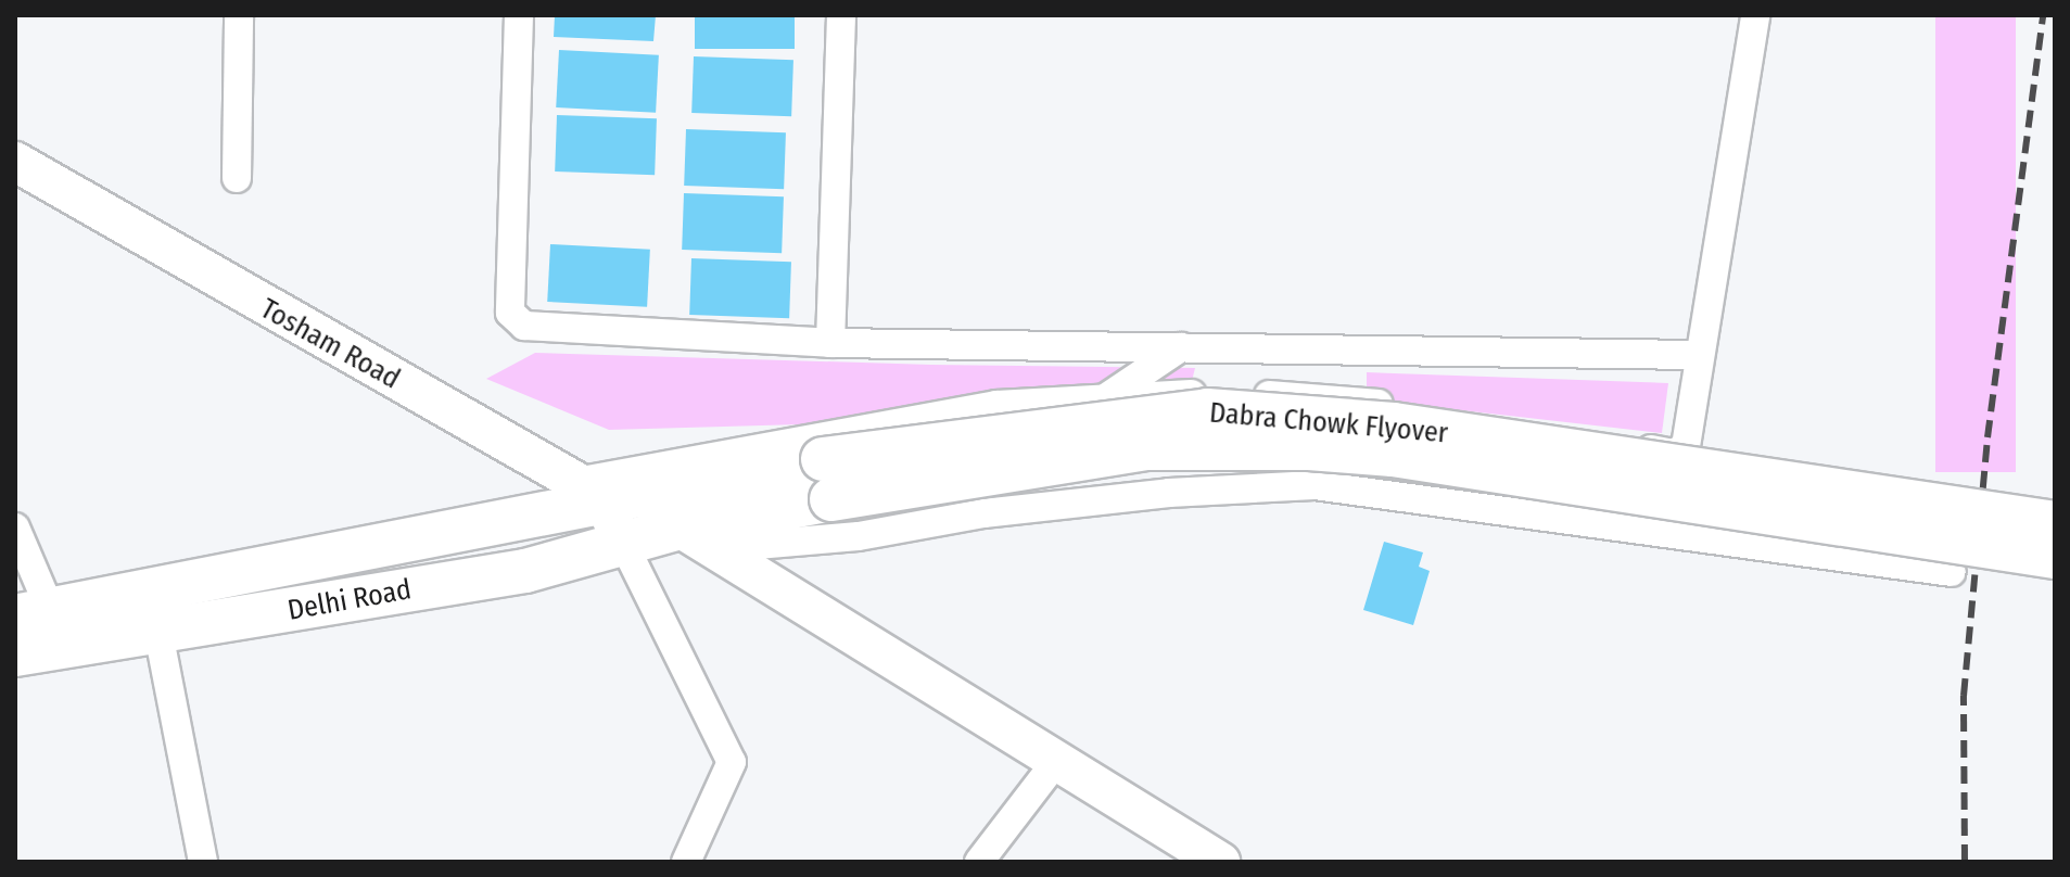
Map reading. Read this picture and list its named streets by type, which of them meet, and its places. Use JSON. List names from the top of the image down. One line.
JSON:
{"streets":{"main road":["Tosham Road","Dabra Chowk Flyover","Delhi Road"]},"crossings":[["Tosham Road","Dabra Chowk Flyover"],["Tosham Road","Delhi Road"],["Dabra Chowk Flyover","Delhi Road"]]}
